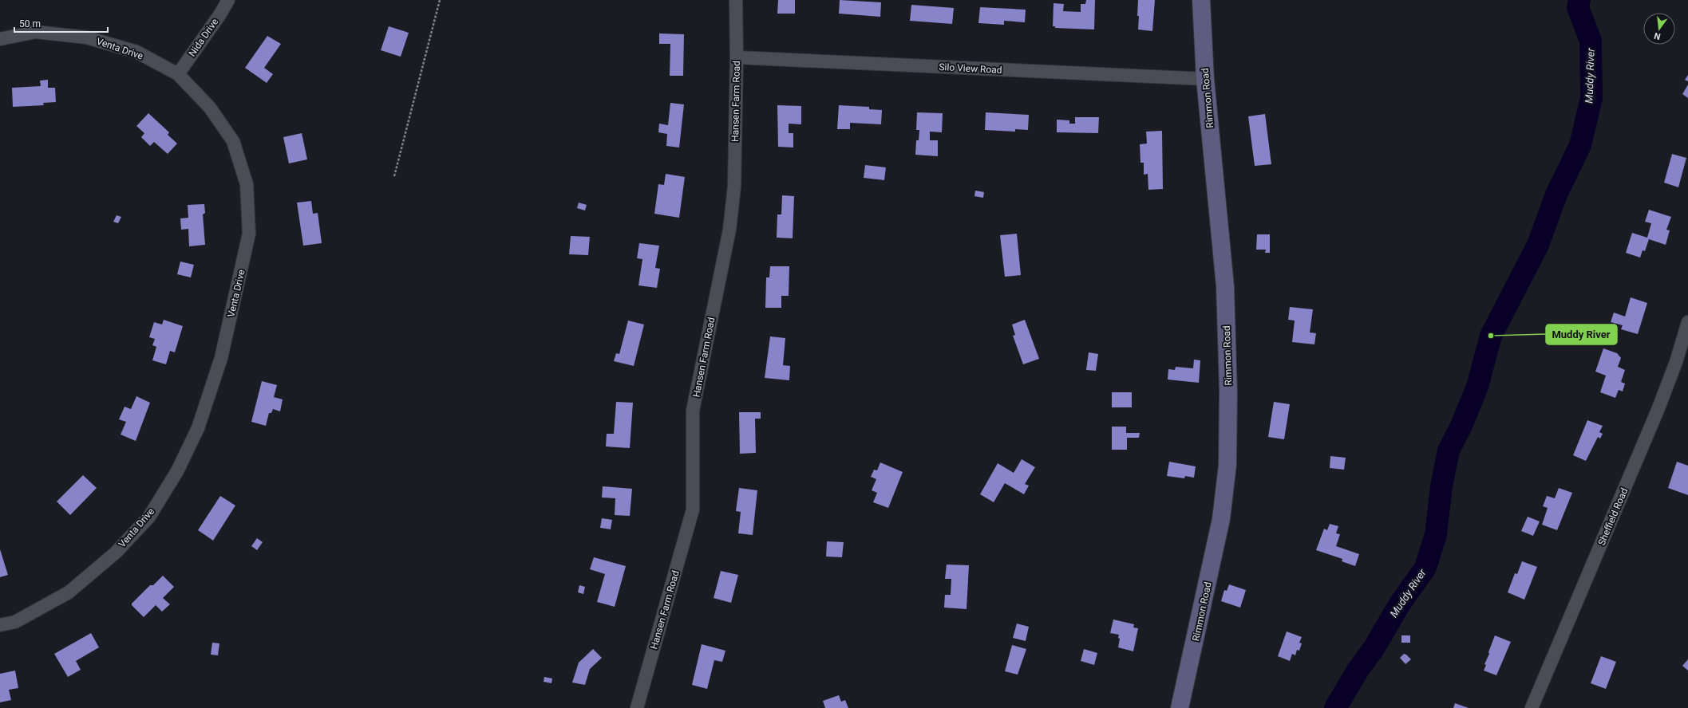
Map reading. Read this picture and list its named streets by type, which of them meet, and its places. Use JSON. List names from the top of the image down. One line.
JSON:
{"streets":{"street":["Nida Drive","Venta Drive","Silo View Road","Rimmon Road","Hansen Farm Road","Sheffield Road"]},"crossings":[["Nida Drive","Venta Drive"],["Silo View Road","Rimmon Road"],["Silo View Road","Hansen Farm Road"]],"water":["Muddy River"],"places":["Muddy River"],"scale_bar":"50 m","north":"bottom"}
